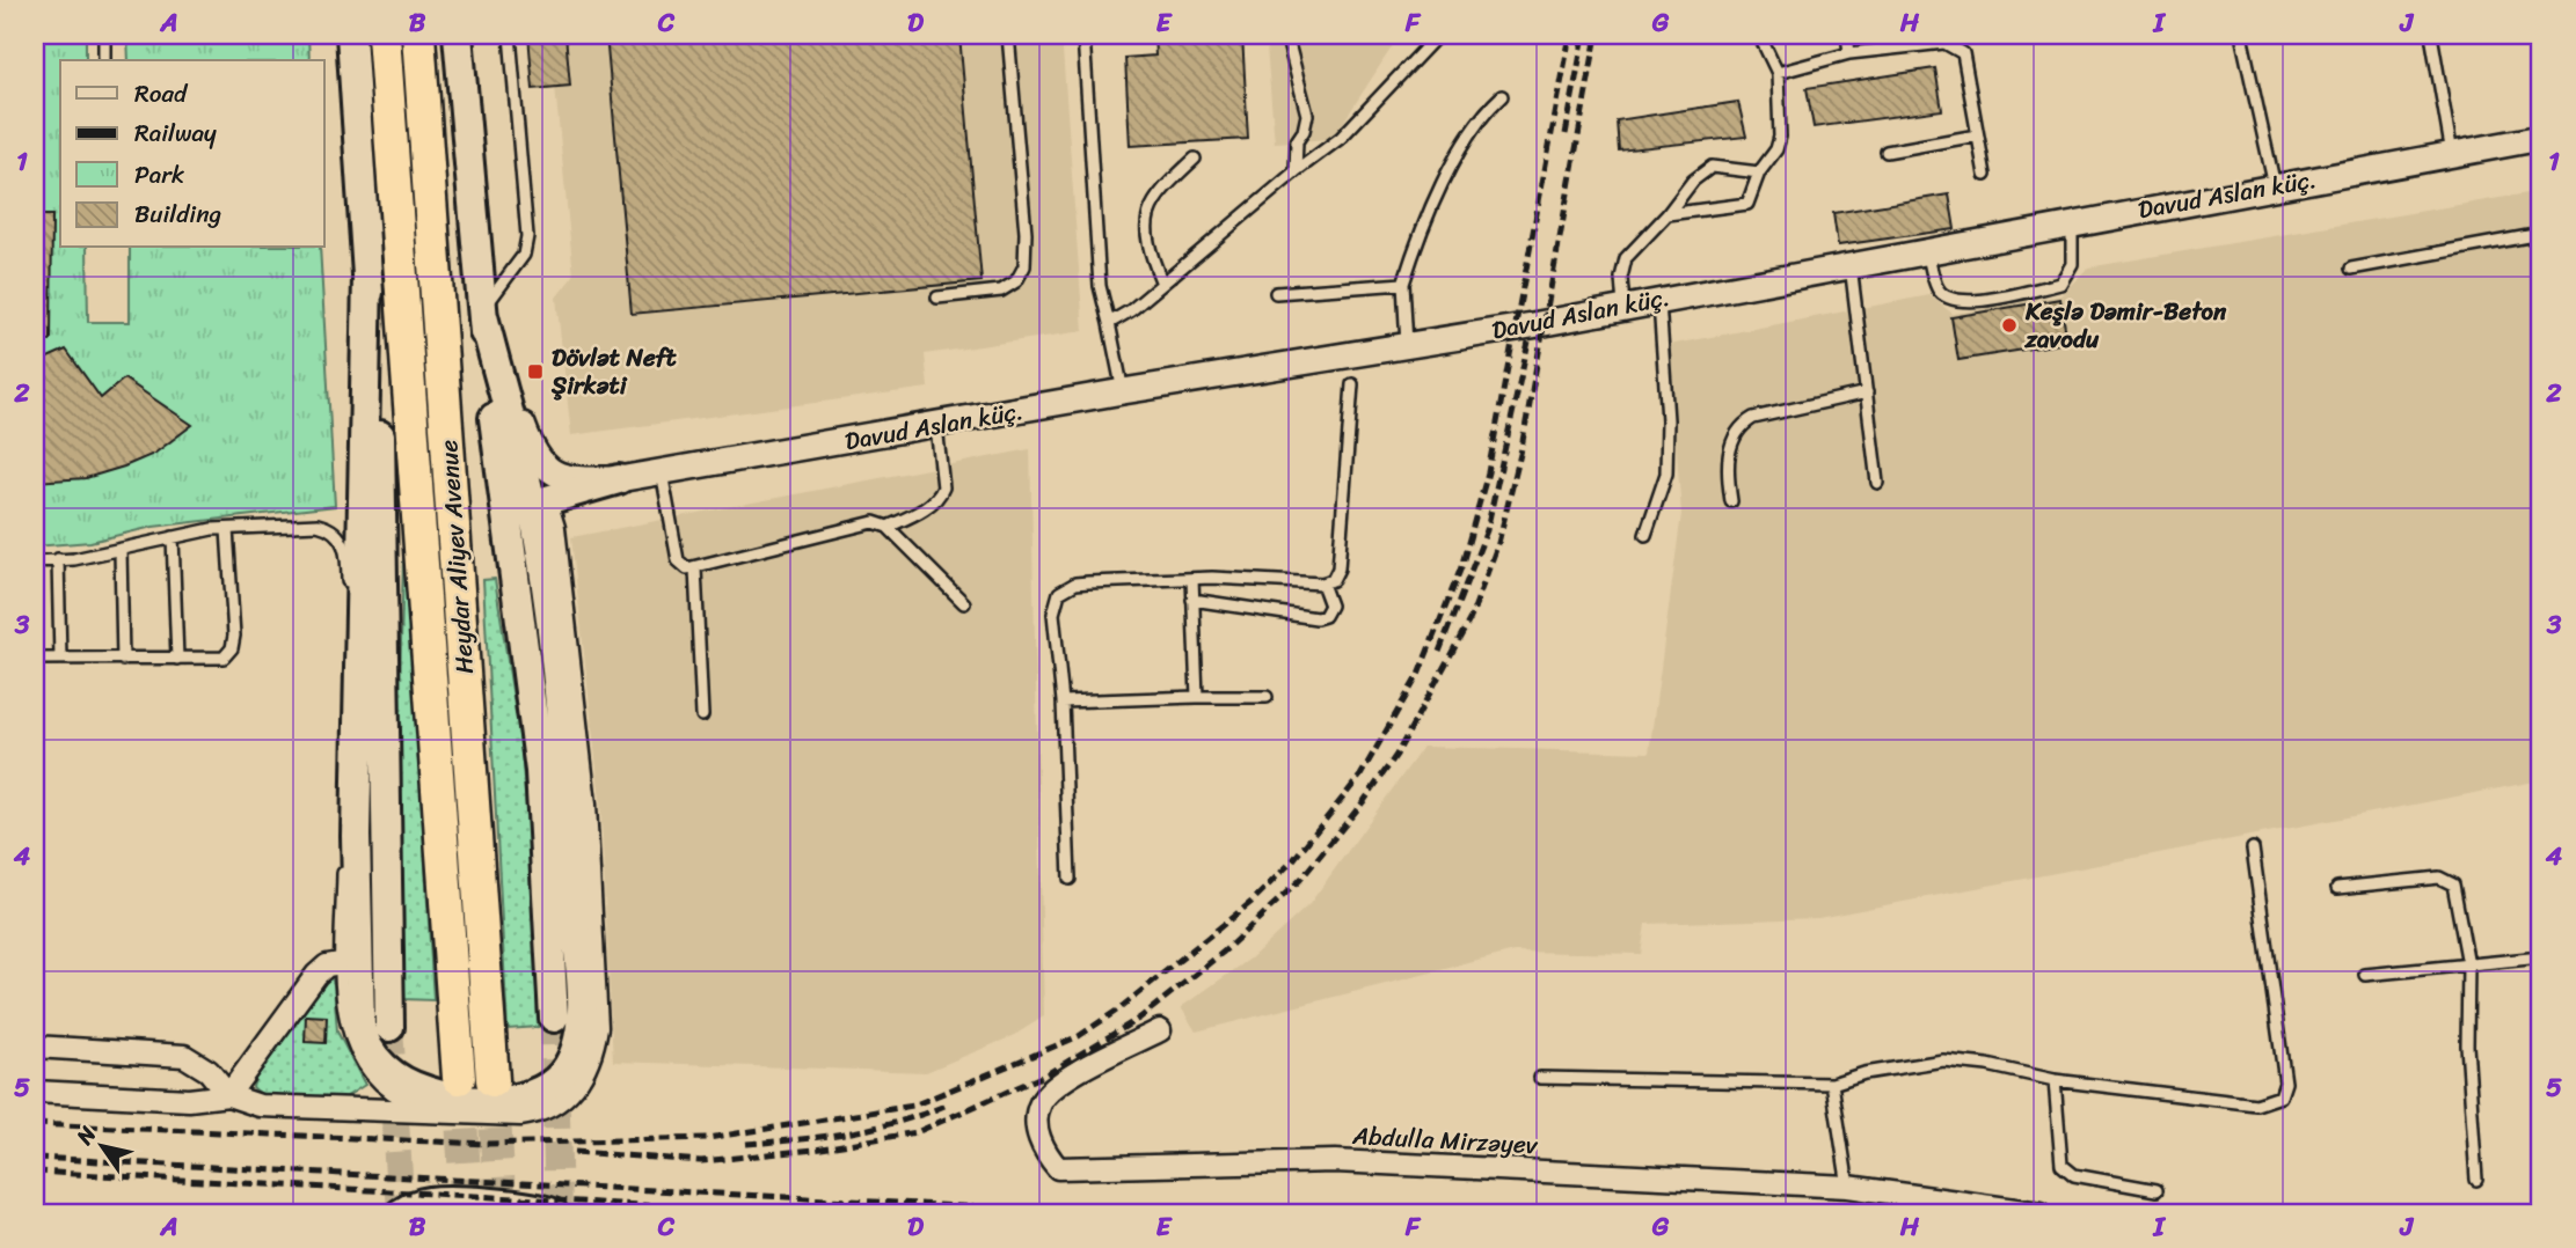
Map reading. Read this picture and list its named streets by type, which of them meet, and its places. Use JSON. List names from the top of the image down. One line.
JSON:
{"streets":{"highway":["Heydar Aliyev Avenue"],"street":["Davud Aslan küç.","Abdulla Mirzəyev"]},"places":{"other":["Keşlə Dəmir-Beton zavodu"],"transit":["Dövlət Neft Şirkəti"]},"legend":["Road","Railway","Park","Building"],"north":"top left","grid":{"columns":["A","B","C","D","E","F","G","H","I","J"],"rows":["1","2","3","4","5"]}}
